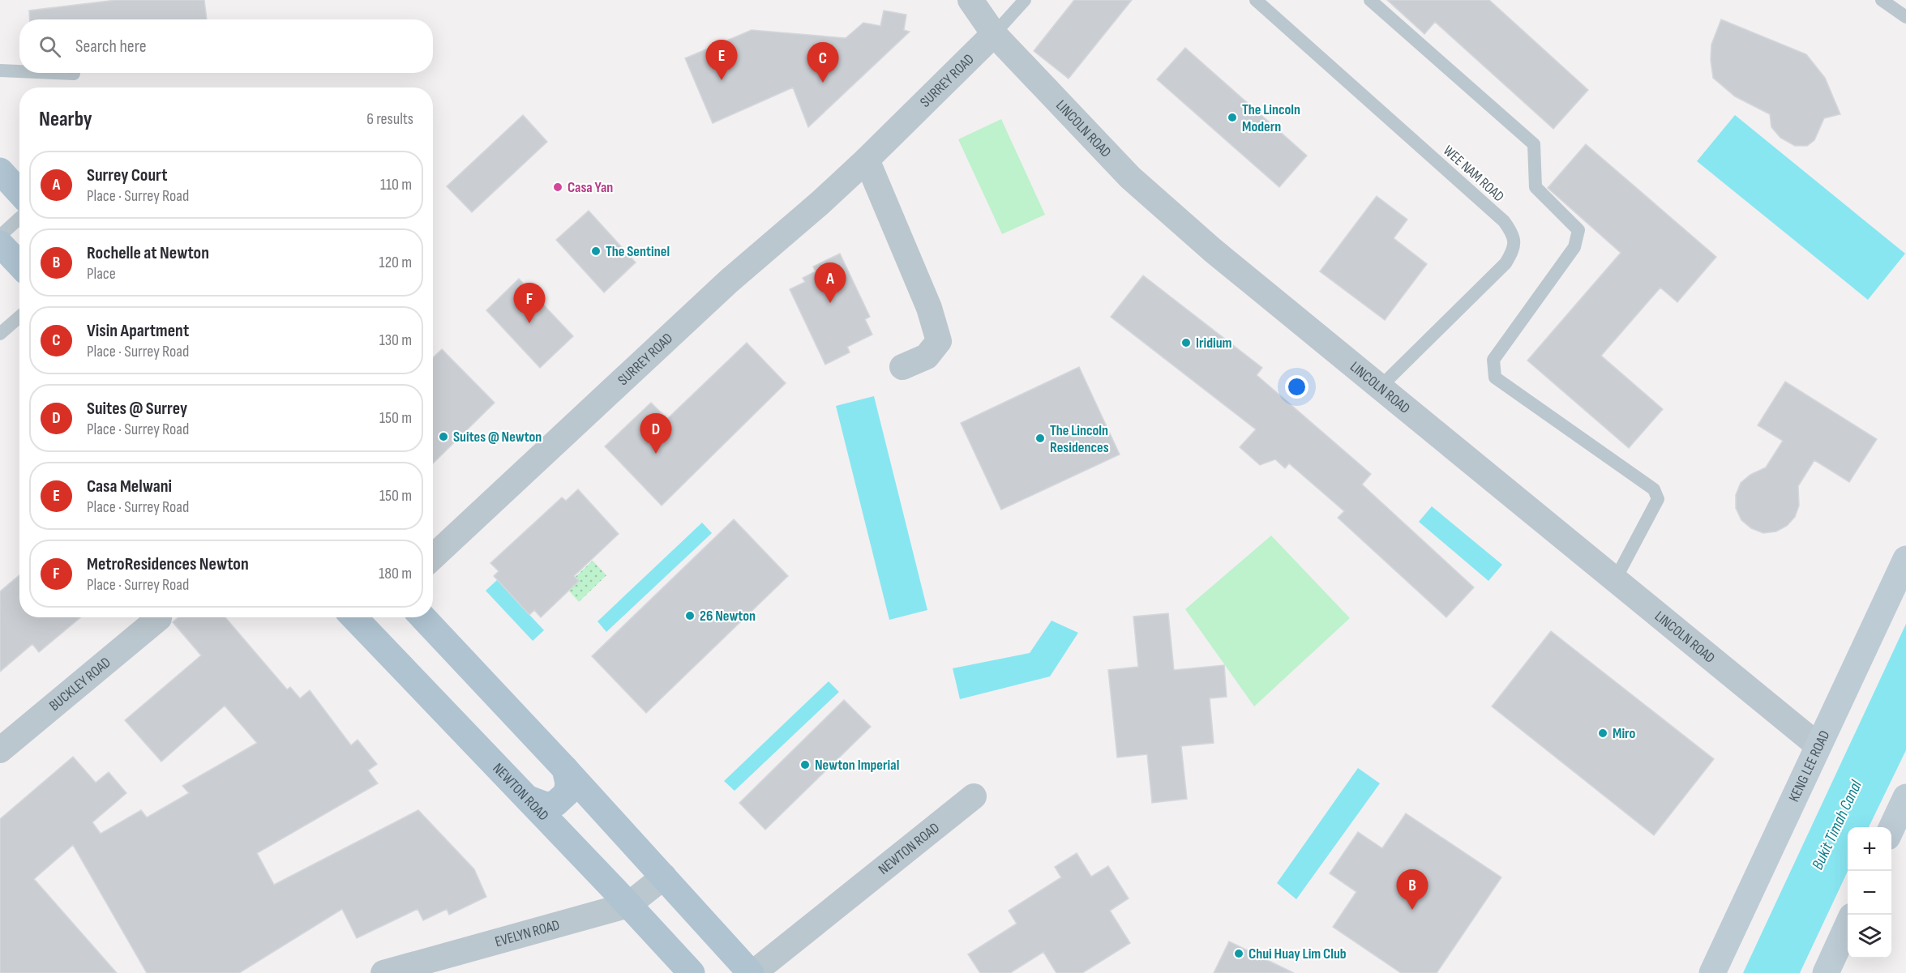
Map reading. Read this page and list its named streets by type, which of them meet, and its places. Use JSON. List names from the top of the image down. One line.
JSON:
{"streets":{"main road":["NEWTON ROAD"],"street":["SURREY ROAD","LINCOLN ROAD","BUCKLEY ROAD","KENG LEE ROAD","EVELYN ROAD"],"lane":["WEE NAM ROAD"]},"crossings":[["SURREY ROAD","LINCOLN ROAD"],["LINCOLN ROAD","WEE NAM ROAD"],["LINCOLN ROAD","KENG LEE ROAD"],["NEWTON ROAD","EVELYN ROAD"]],"water":["Bukit Timah Canal"],"places":["The Lincoln Modern","Casa Yan","The Sentinel","Iridium","Suites @ Newton","The Lincoln Residences","26 Newton","Miro","Newton Imperial","Chui Huay Lim Club"],"page":{"search":"Search here","pins":["E","C","A","F","D","B"],"heading":["Nearby","6 results"],"list":[{"mark":"A","name":"Surrey Court","note":"Place · Surrey Road","value":"110 m"},{"mark":"B","name":"Rochelle at Newton","note":"Place","value":"120 m"},{"mark":"C","name":"Visin Apartment","note":"Place · Surrey Road","value":"130 m"},{"mark":"D","name":"Suites @ Surrey","note":"Place · Surrey Road","value":"150 m"},{"mark":"E","name":"Casa Melwani","note":"Place · Surrey Road","value":"150 m"},{"mark":"F","name":"MetroResidences Newton","note":"Place · Surrey Road","value":"180 m"}],"map_buttons":["+","−"]}}
